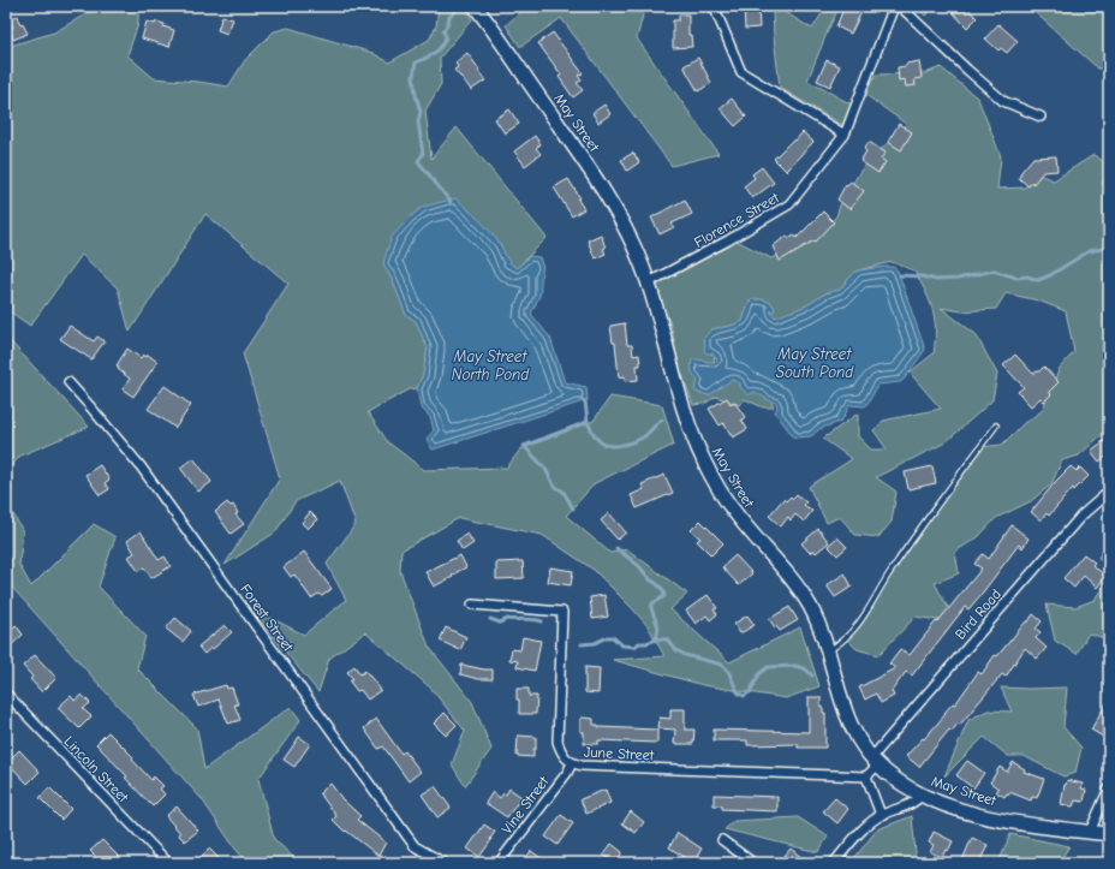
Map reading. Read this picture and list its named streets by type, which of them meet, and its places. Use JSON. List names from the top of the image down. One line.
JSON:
{"streets":{"street":["May Street","Florence Street","Bird Road","Forest Street","June Street","Lincoln Street","Vine Street"]},"crossings":[["May Street","Florence Street"],["May Street","Bird Road"],["June Street","Vine Street"]],"water":["May Street South Pond","May Street North Pond"]}
